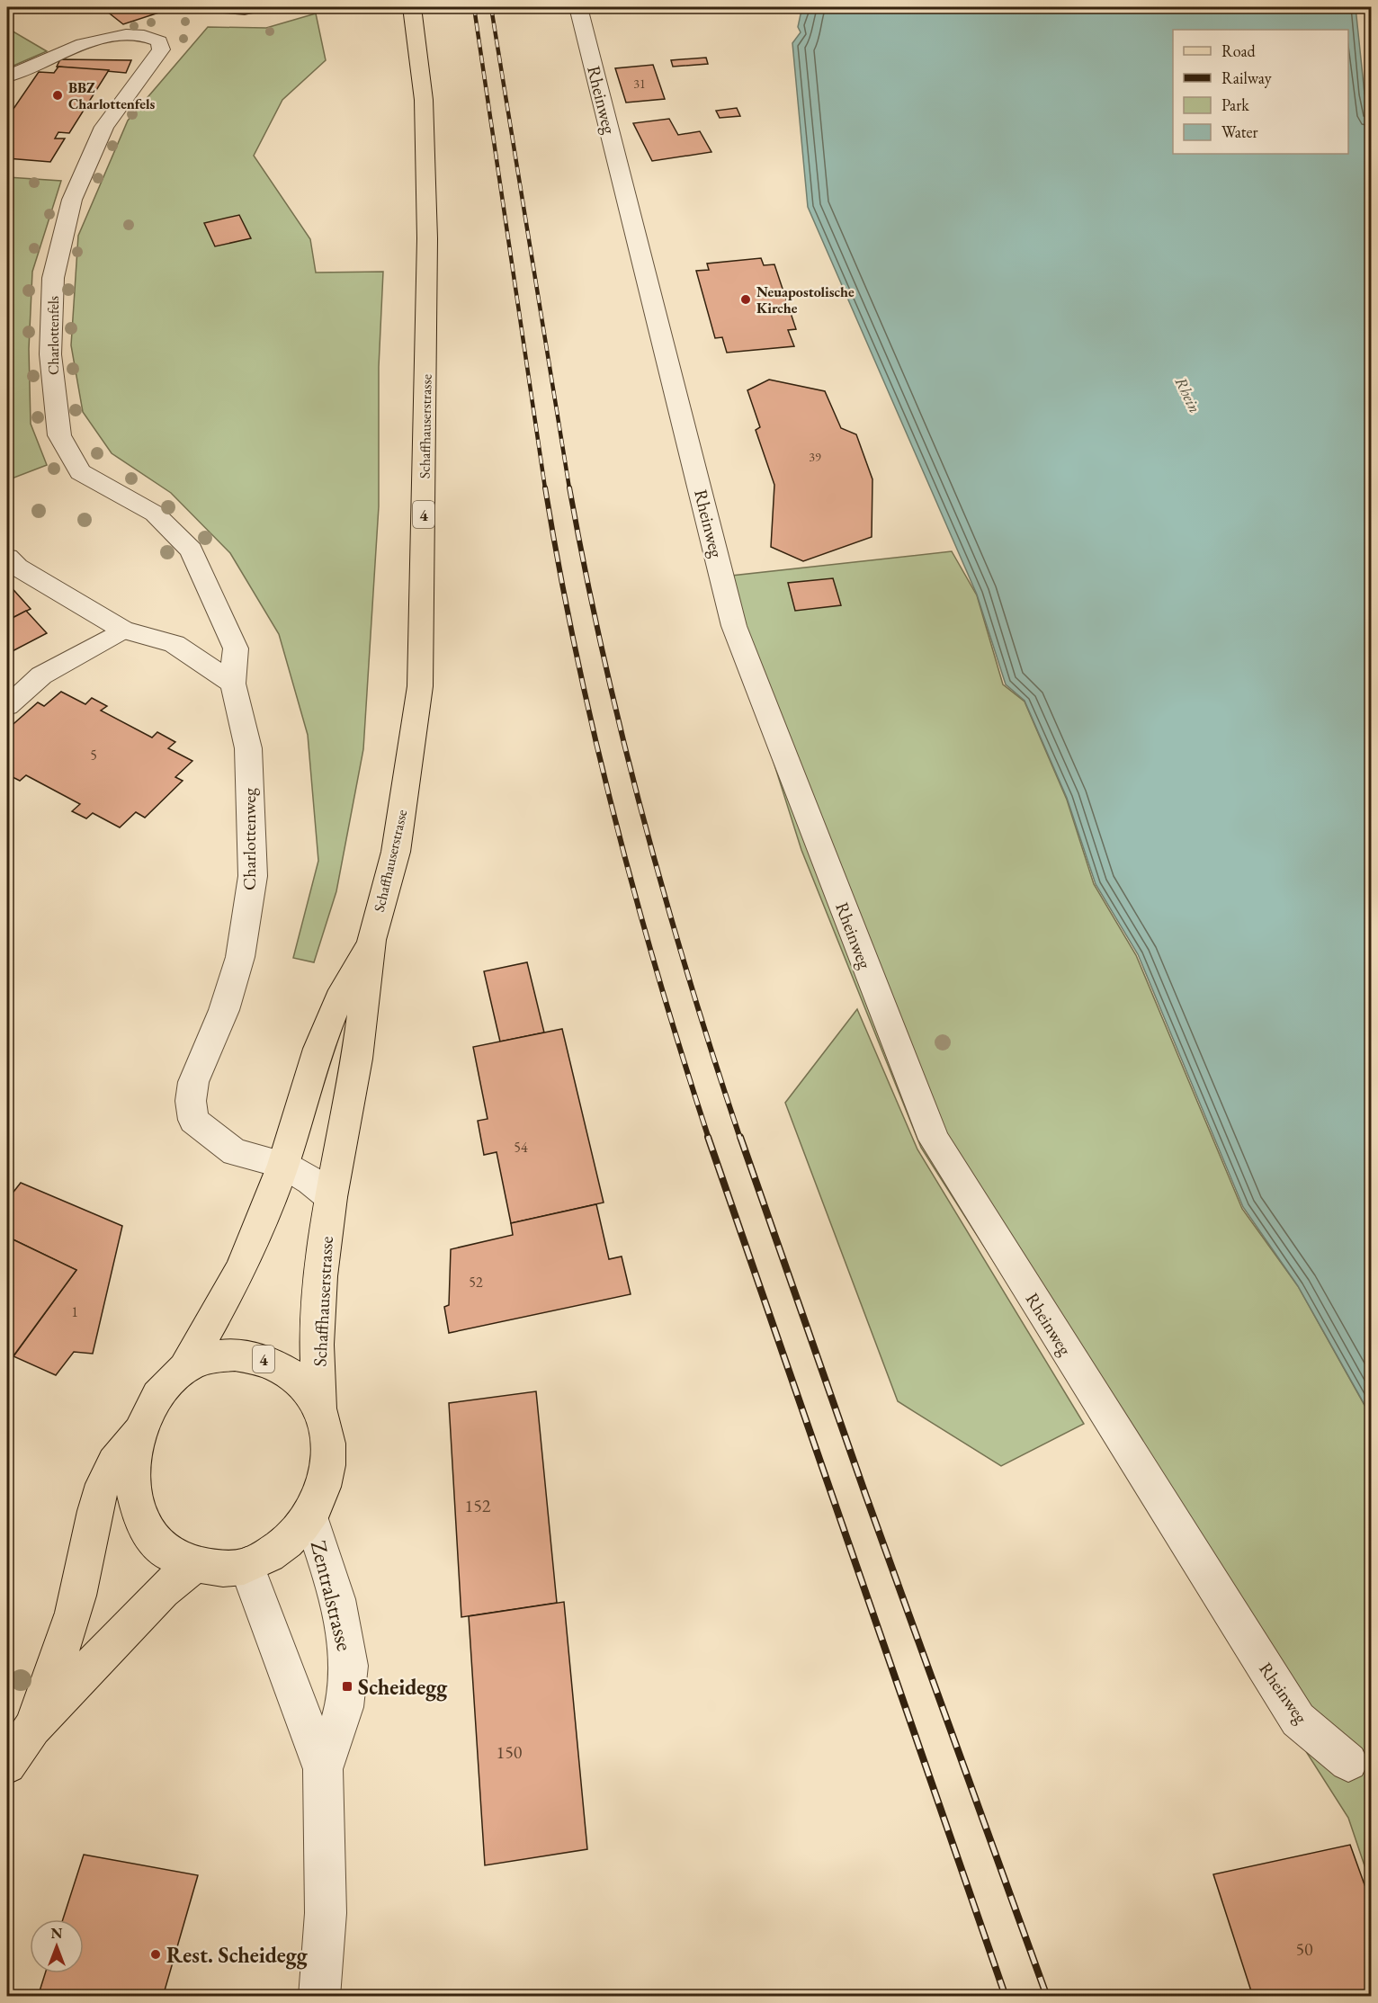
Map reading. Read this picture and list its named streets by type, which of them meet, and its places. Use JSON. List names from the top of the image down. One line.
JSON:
{"streets":{"main road":["Schaffhauserstrasse","4"],"street":["Rheinweg","Charlottenfels","Charlottenweg","Zentralstrasse"]},"crossings":[["Charlottenfels","Charlottenweg"],["Schaffhauserstrasse","4"],["Schaffhauserstrasse","Charlottenweg"],["4","Zentralstrasse"]],"water":["Rhein"],"places":{"other":["BBZ Charlottenfels","Neuapostolische Kirche","Rest. Scheidegg"],"transit":["Scheidegg"]},"house_numbers":["31","39","5","54","52","1","152","150","50"],"legend":["Road","Railway","Park","Water"],"north":"top"}
